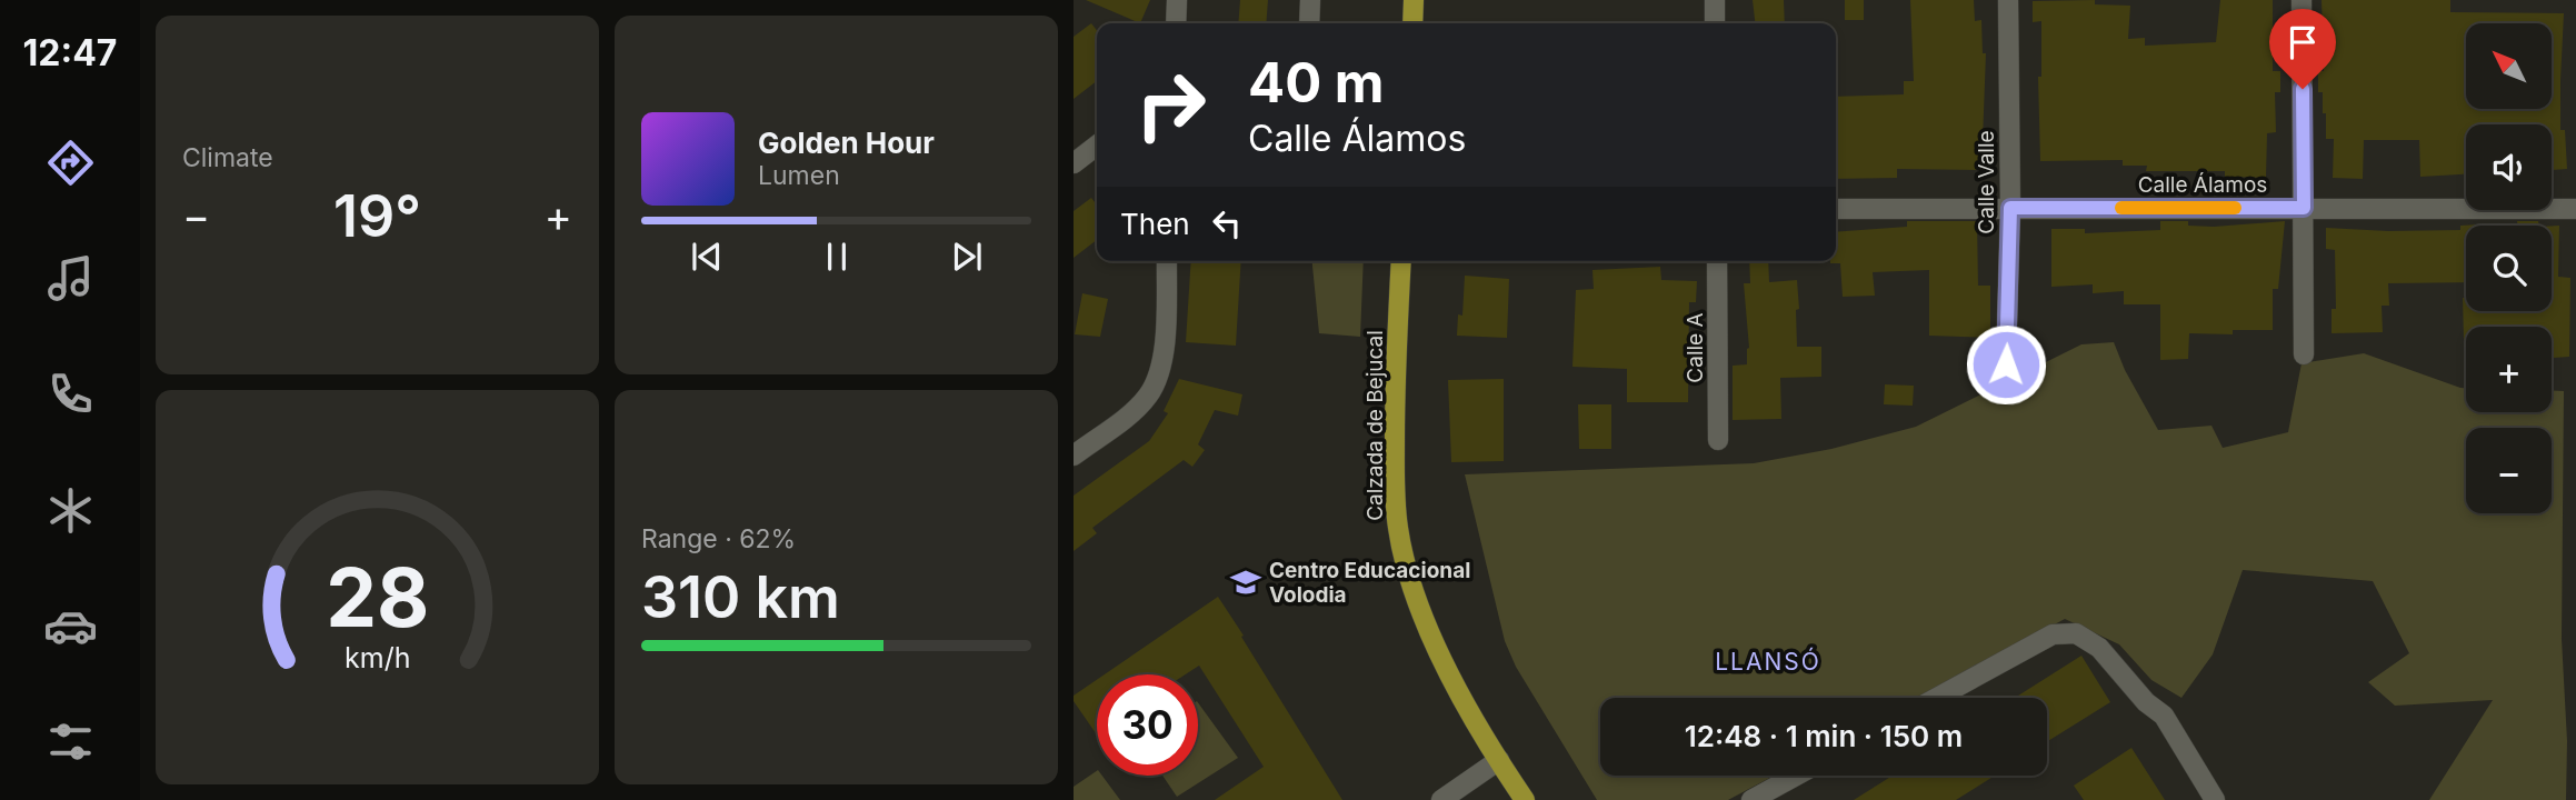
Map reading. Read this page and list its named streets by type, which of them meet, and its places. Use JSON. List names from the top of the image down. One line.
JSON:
{"streets":{"main road":["Calzada de Bejucal"],"street":["Calle Valle","Calle Álamos","Calle A"]},"crossings":[["Calle Valle","Calle Álamos"]],"districts":["LLANSÓ"],"places":{"school or university":["Centro Educacional Volodia"]},"north":"top left","page":{"tabs":"12:47","tile":["Climate",["Range · 62%","310 km"]],"map_buttons":["+","−"],"turn":["40 m","Calle Álamos"],"song":["Golden Hour","Lumen"],"heat":["−","19°","+"],"then":"Then","limit":"30","trip":"12:48 · 1 min · 150 m","gauge":["28","km/h"]}}
